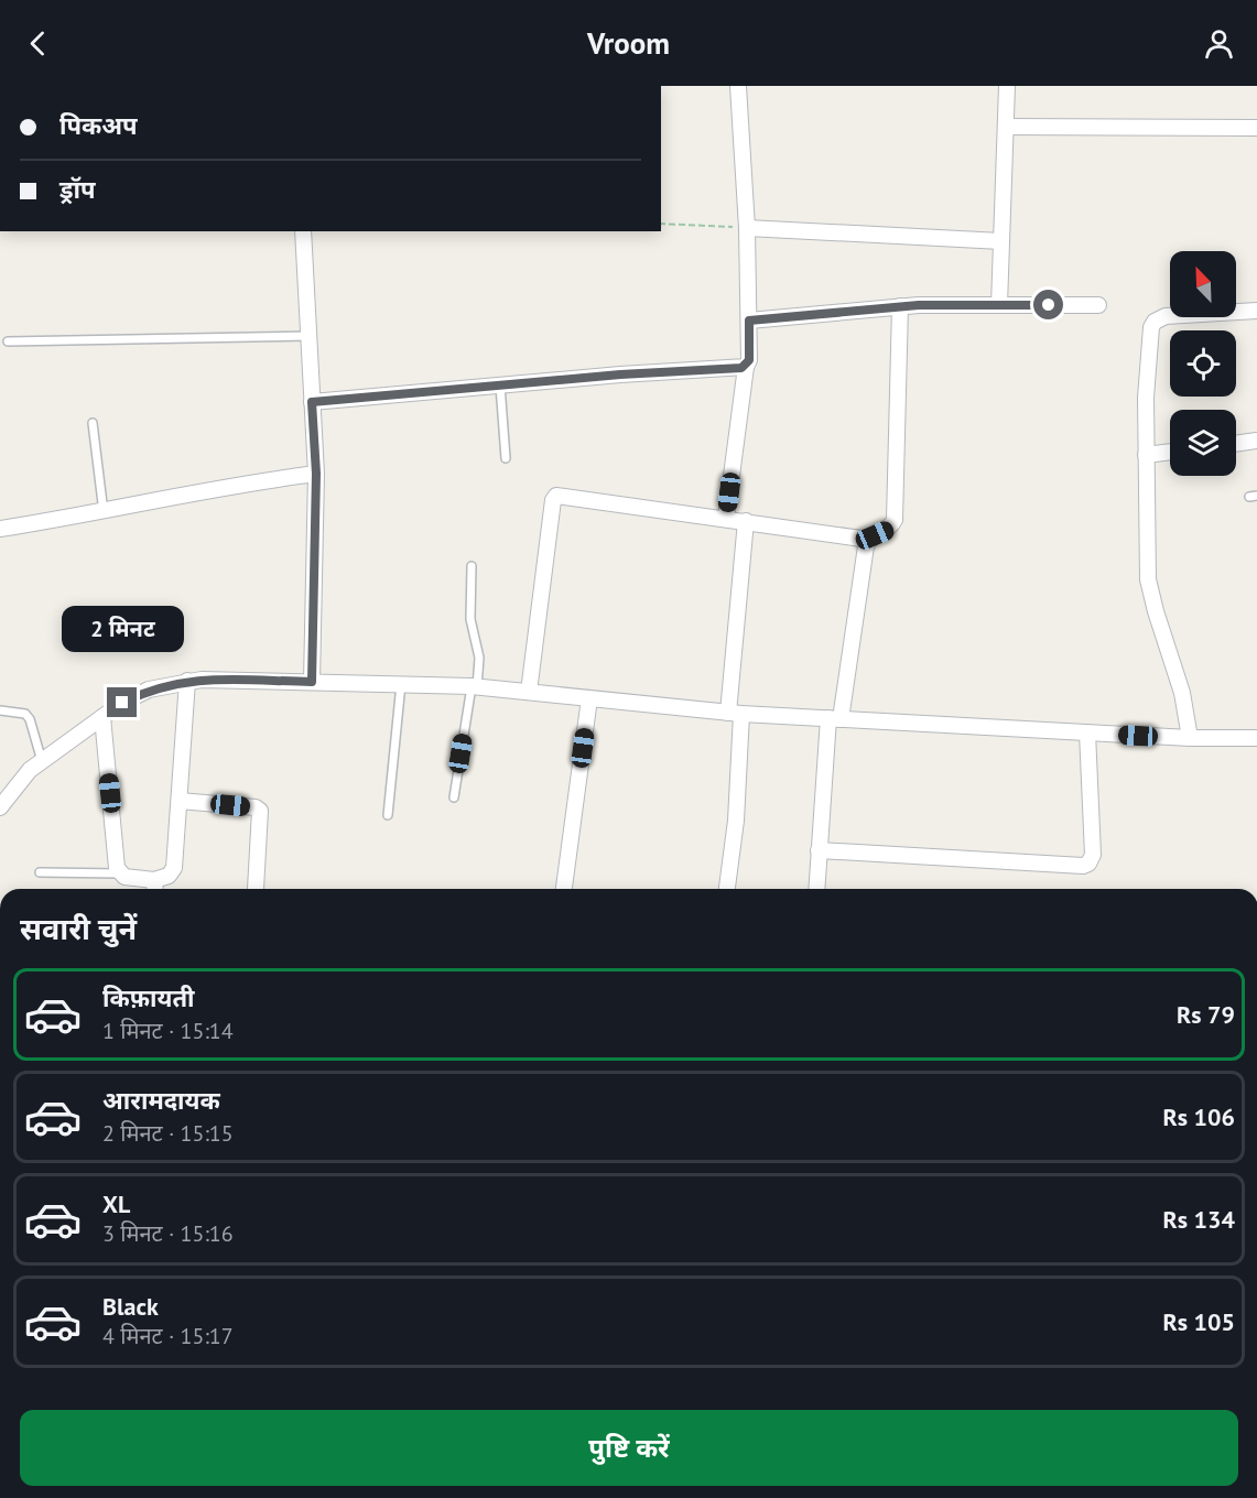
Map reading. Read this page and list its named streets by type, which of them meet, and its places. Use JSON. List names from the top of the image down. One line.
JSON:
{"north":"top left","page":{"header":"Vroom","banner":["पिकअप","ड्रॉप"],"bubble":"2 मिनट","heading":"सवारी चुनें","list":[{"name":"किफ़ायती","note":"1 मिनट · 15:14","value":"Rs 79"},{"name":"आरामदायक","note":"2 मिनट · 15:15","value":"Rs 106"},{"name":"XL","note":"3 मिनट · 15:16","value":"Rs 134"},{"name":"Black","note":"4 मिनट · 15:17","value":"Rs 105"}],"buttons":"पुष्टि करें"}}
